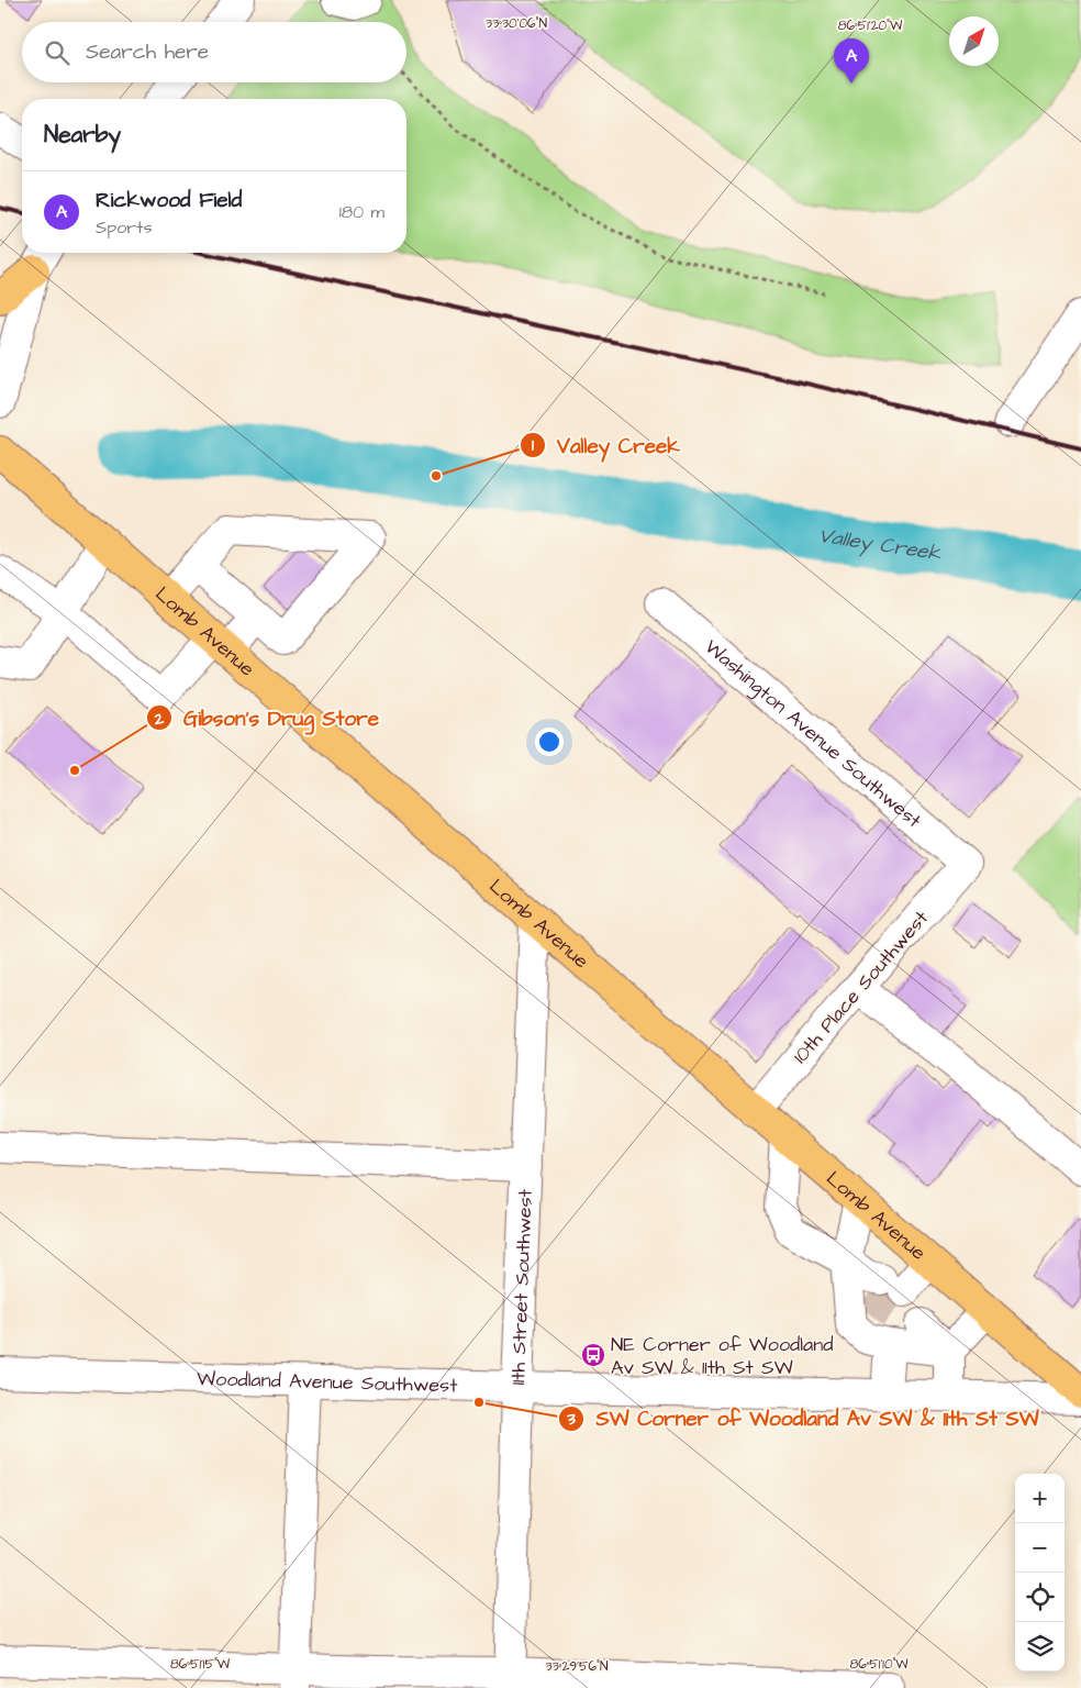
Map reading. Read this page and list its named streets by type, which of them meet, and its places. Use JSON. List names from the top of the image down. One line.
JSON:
{"streets":{"main road":["Lomb Avenue"],"street":["Washington Avenue Southwest","10th Place Southwest","11th Street Southwest","Woodland Avenue Southwest"]},"crossings":[["Lomb Avenue","10th Place Southwest"],["Lomb Avenue","11th Street Southwest"],["Washington Avenue Southwest","10th Place Southwest"],["11th Street Southwest","Woodland Avenue Southwest"]],"water":["Valley Creek"],"places":{"other":["Valley Creek","Gibson's Drug Store","SW Corner of Woodland Av SW & 11th St SW"],"bus stop":["NE Corner of Woodland Av SW & 11th St SW"]},"north":"top right","page":{"search":"Search here","pins":"A","heading":"Nearby","list":[{"mark":"A","name":"Rickwood Field","note":"Sports","value":"180 m"}],"map_buttons":["+","−"]},"coordinates":["33°30'06\"N","86°51'20\"W","86°51'15\"W","86°51'10\"W","33°29'56\"N"]}
